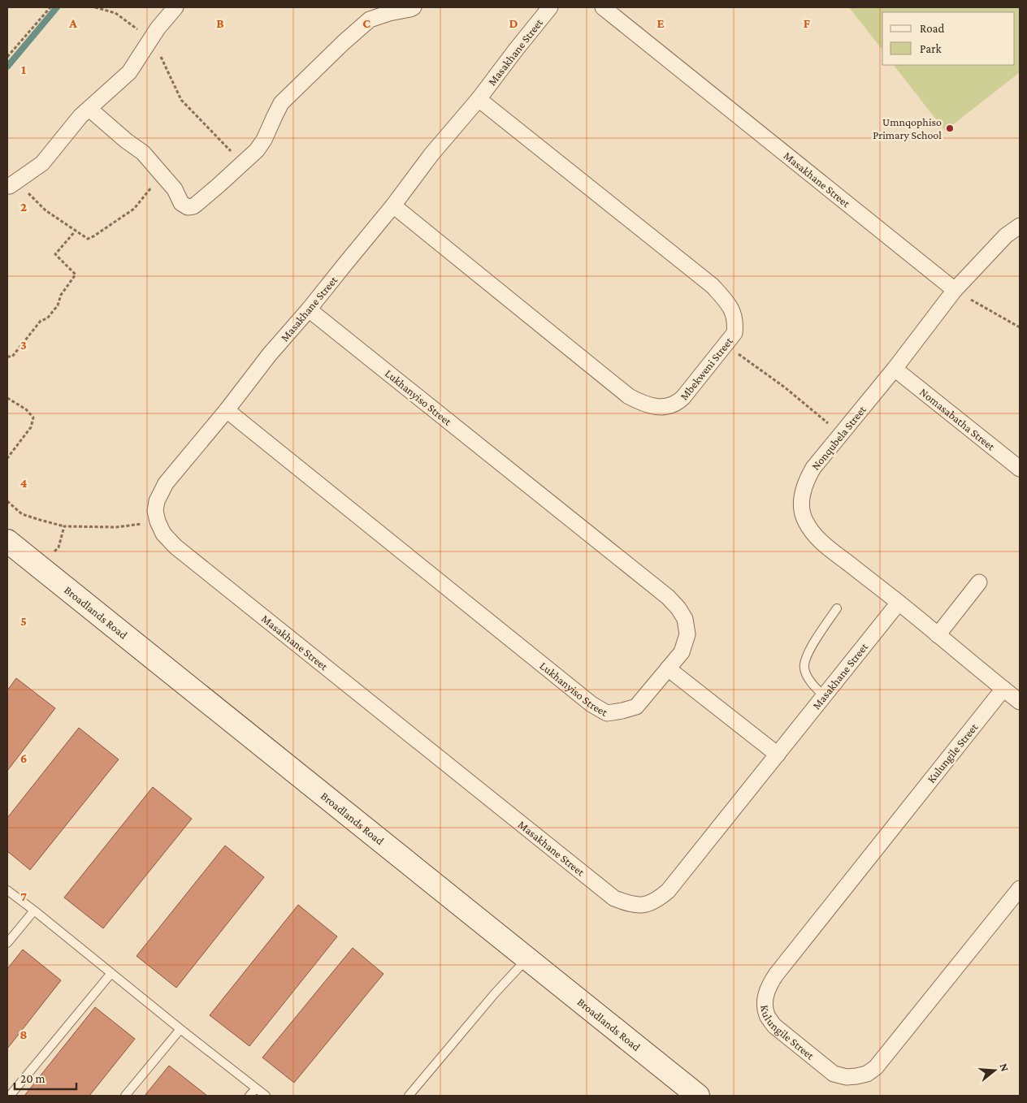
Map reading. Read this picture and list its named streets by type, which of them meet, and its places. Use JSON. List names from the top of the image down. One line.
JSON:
{"streets":{"main road":["Broadlands Road"],"street":["Masakhane Street","Mbekweni Street","Lukhanyiso Street","Nomasabatha Street","Nonqubela Street","Kulungile Street"]},"crossings":[["Masakhane Street","Mbekweni Street"],["Masakhane Street","Lukhanyiso Street"],["Masakhane Street","Nonqubela Street"],["Nomasabatha Street","Nonqubela Street"],["Nonqubela Street","Kulungile Street"]],"places":["Umnqophiso Primary School"],"legend":["Road","Park"],"scale_bar":"20 m","north":"right","grid":{"columns":["A","B","C","D","E","F"],"rows":["1","2","3","4","5","6","7","8"]}}
